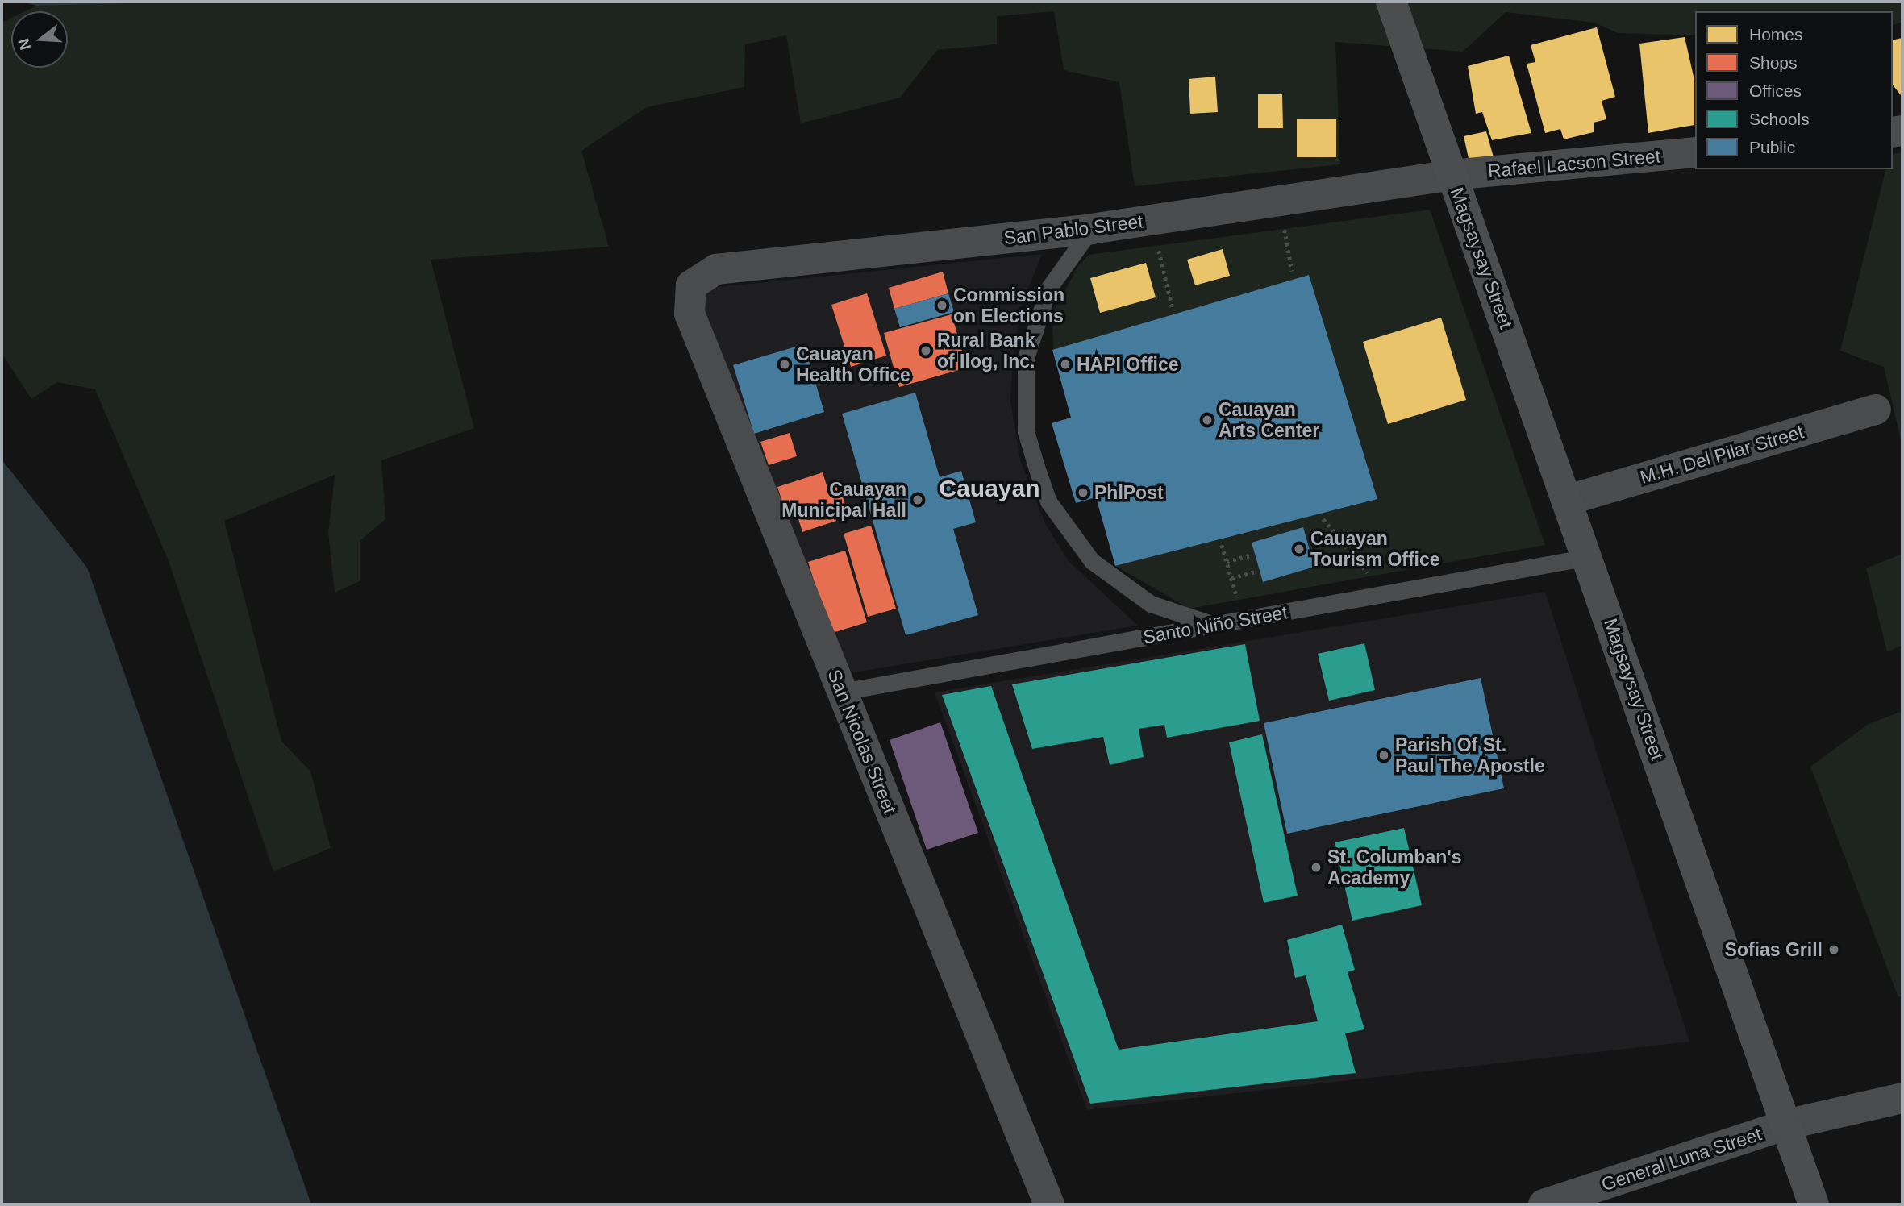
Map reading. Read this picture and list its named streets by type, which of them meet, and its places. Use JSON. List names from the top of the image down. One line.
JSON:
{"streets":{"highway":["Magsaysay Street"],"street":["Rafael Lacson Street","San Pablo Street","M.H. Del Pilar Street","San Nicolas Street","General Luna Street"],"lane":["Santo Niño Street"]},"crossings":[["Rafael Lacson Street","San Pablo Street"],["Rafael Lacson Street","Magsaysay Street"],["San Pablo Street","Magsaysay Street"],["San Pablo Street","San Nicolas Street"],["Magsaysay Street","M.H. Del Pilar Street"],["Magsaysay Street","Santo Niño Street"],["Magsaysay Street","General Luna Street"],["Santo Niño Street","San Nicolas Street"]],"districts":["Cauayan"],"places":["Commission on Elections","Rural Bank of Ilog, Inc.","Cauayan Health Office","HAPI Office","Cauayan Arts Center","PhlPost","Cauayan Municipal Hall","Cauayan Tourism Office","Parish Of St. Paul The Apostle","St. Columban's Academy","Sofias Grill"],"legend":["Homes","Shops","Offices","Schools","Public"],"north":"left"}
